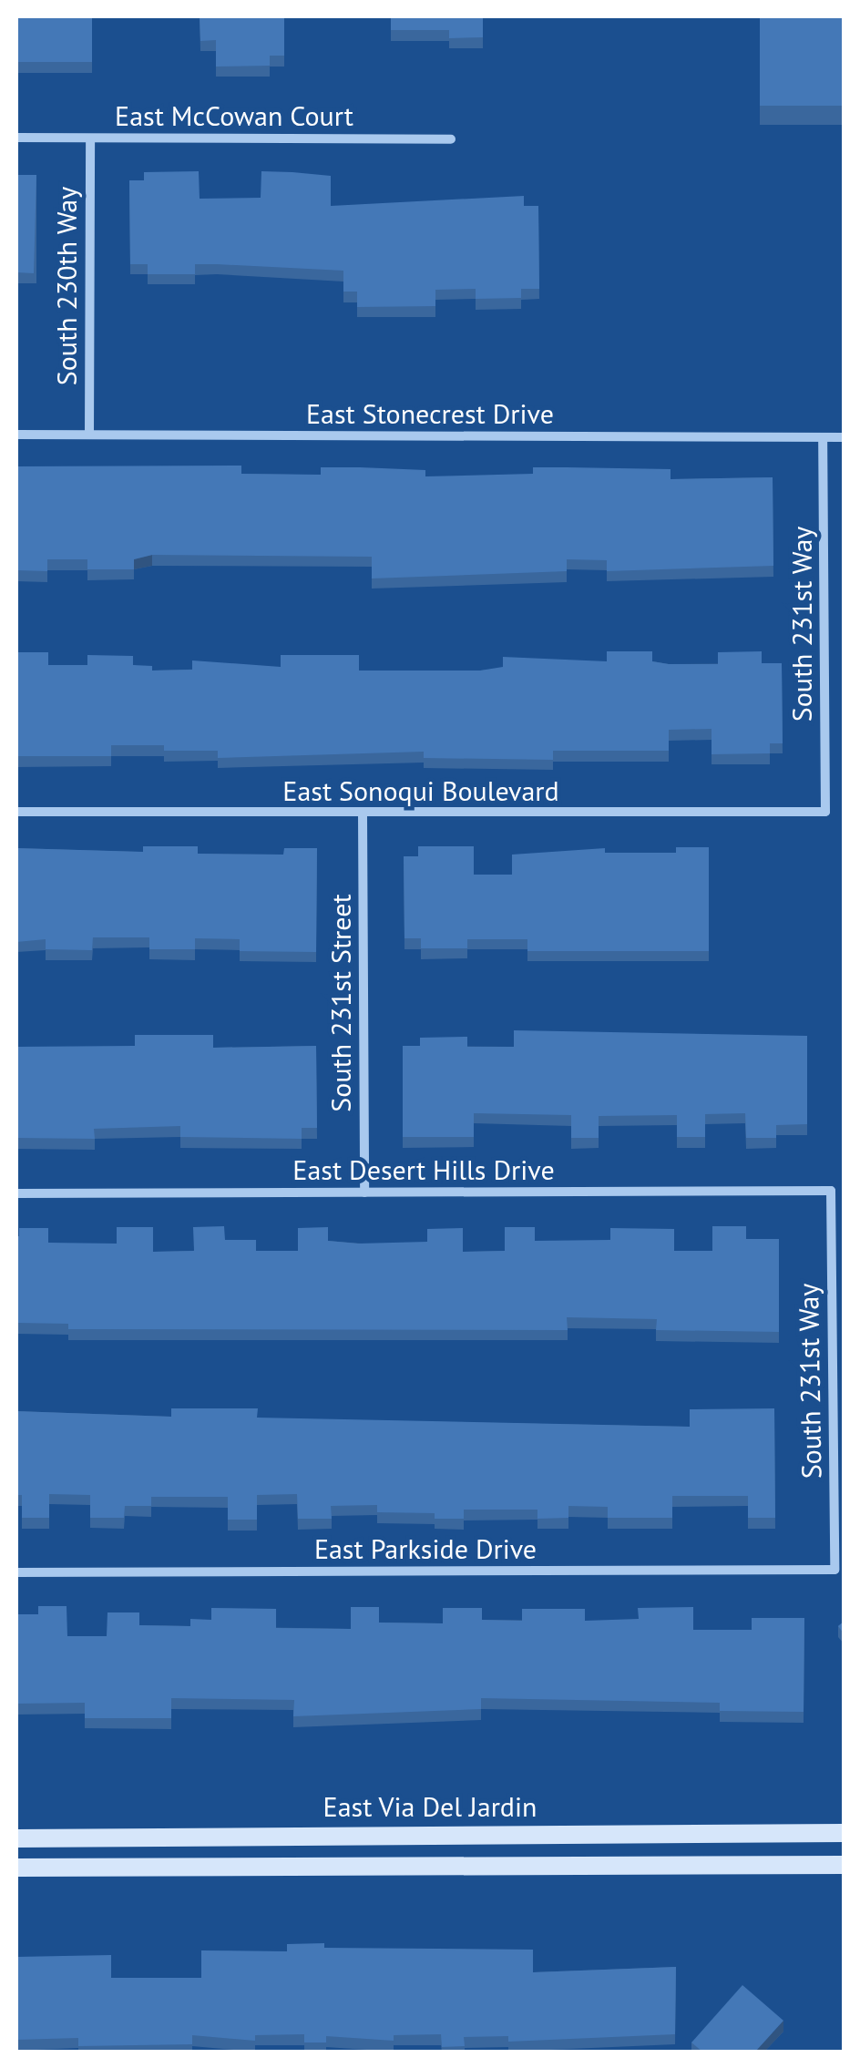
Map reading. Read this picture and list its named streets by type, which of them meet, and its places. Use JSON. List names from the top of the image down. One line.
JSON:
{"streets":{"street":["East McCowan Court","South 230th Way","East Stonecrest Drive","South 231st Way","East Sonoqui Boulevard","South 231st Street","East Desert Hills Drive","East Parkside Drive","East Via Del Jardin"]},"crossings":[["East McCowan Court","South 230th Way"],["South 230th Way","East Stonecrest Drive"],["East Stonecrest Drive","South 231st Way"],["South 231st Way","East Sonoqui Boulevard"],["South 231st Way","East Desert Hills Drive"],["South 231st Way","East Parkside Drive"],["East Sonoqui Boulevard","South 231st Street"],["South 231st Street","East Desert Hills Drive"]]}
